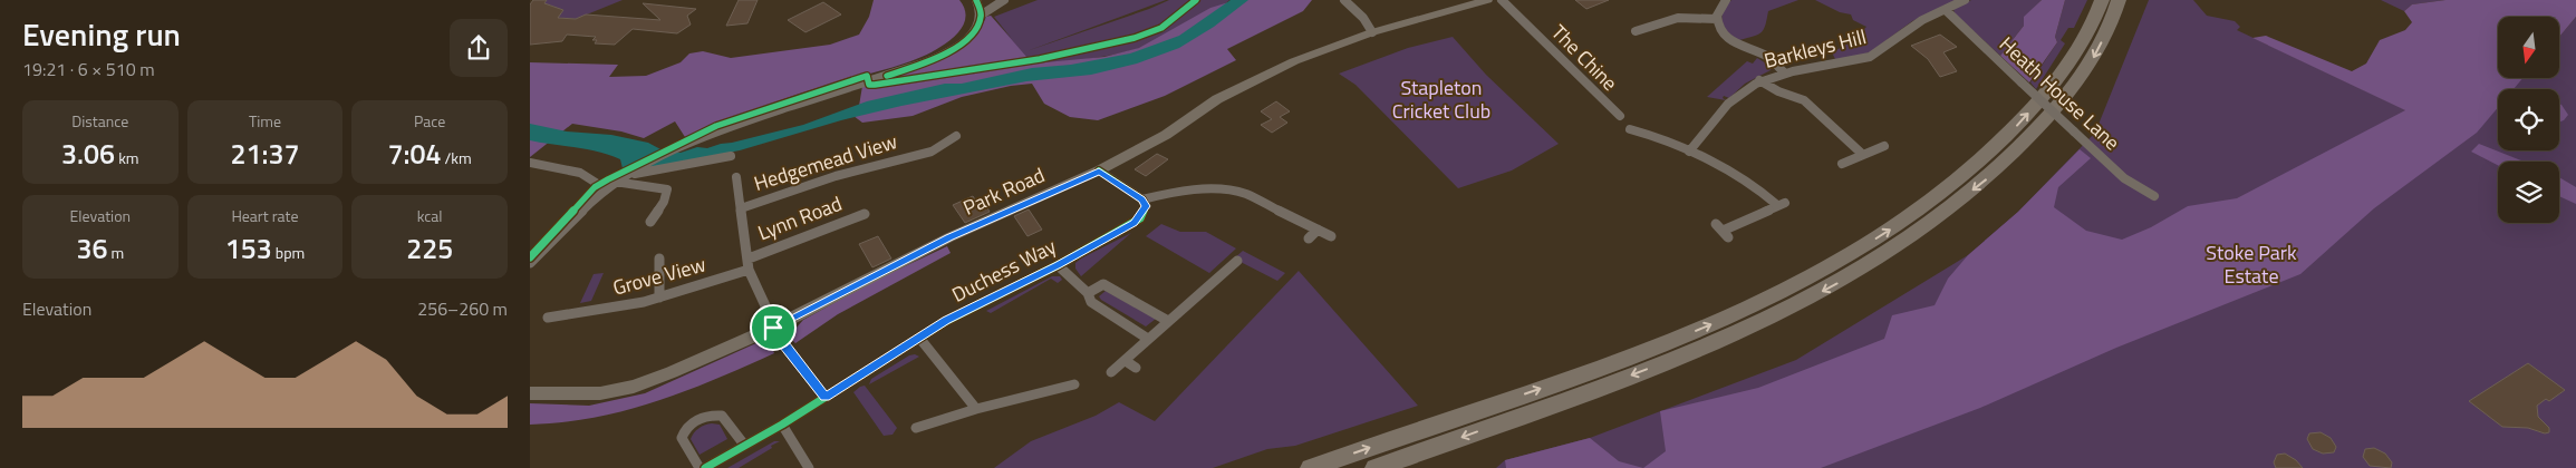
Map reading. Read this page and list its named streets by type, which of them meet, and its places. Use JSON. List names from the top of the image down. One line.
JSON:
{"streets":{"main road":["Park Road"],"street":["Barkleys Hill","The Chine","Heath House Lane","Hedgemead View","Lynn Road","Duchess Way","Grove View"]},"crossings":[["Barkleys Hill","Heath House Lane"]],"parks":["Stapleton Cricket Club","Stoke Park Estate"],"north":"bottom","page":{"heading":["Evening run","19:21 · 6 × 510 m"],"stats":[["Distance","3.06 km"],["Time","21:37"],["Pace","7:04 /km"],["Elevation","36 m"],["Heart rate","153 bpm"],["kcal","225"]],"chart":["Elevation","256–260 m"]}}
